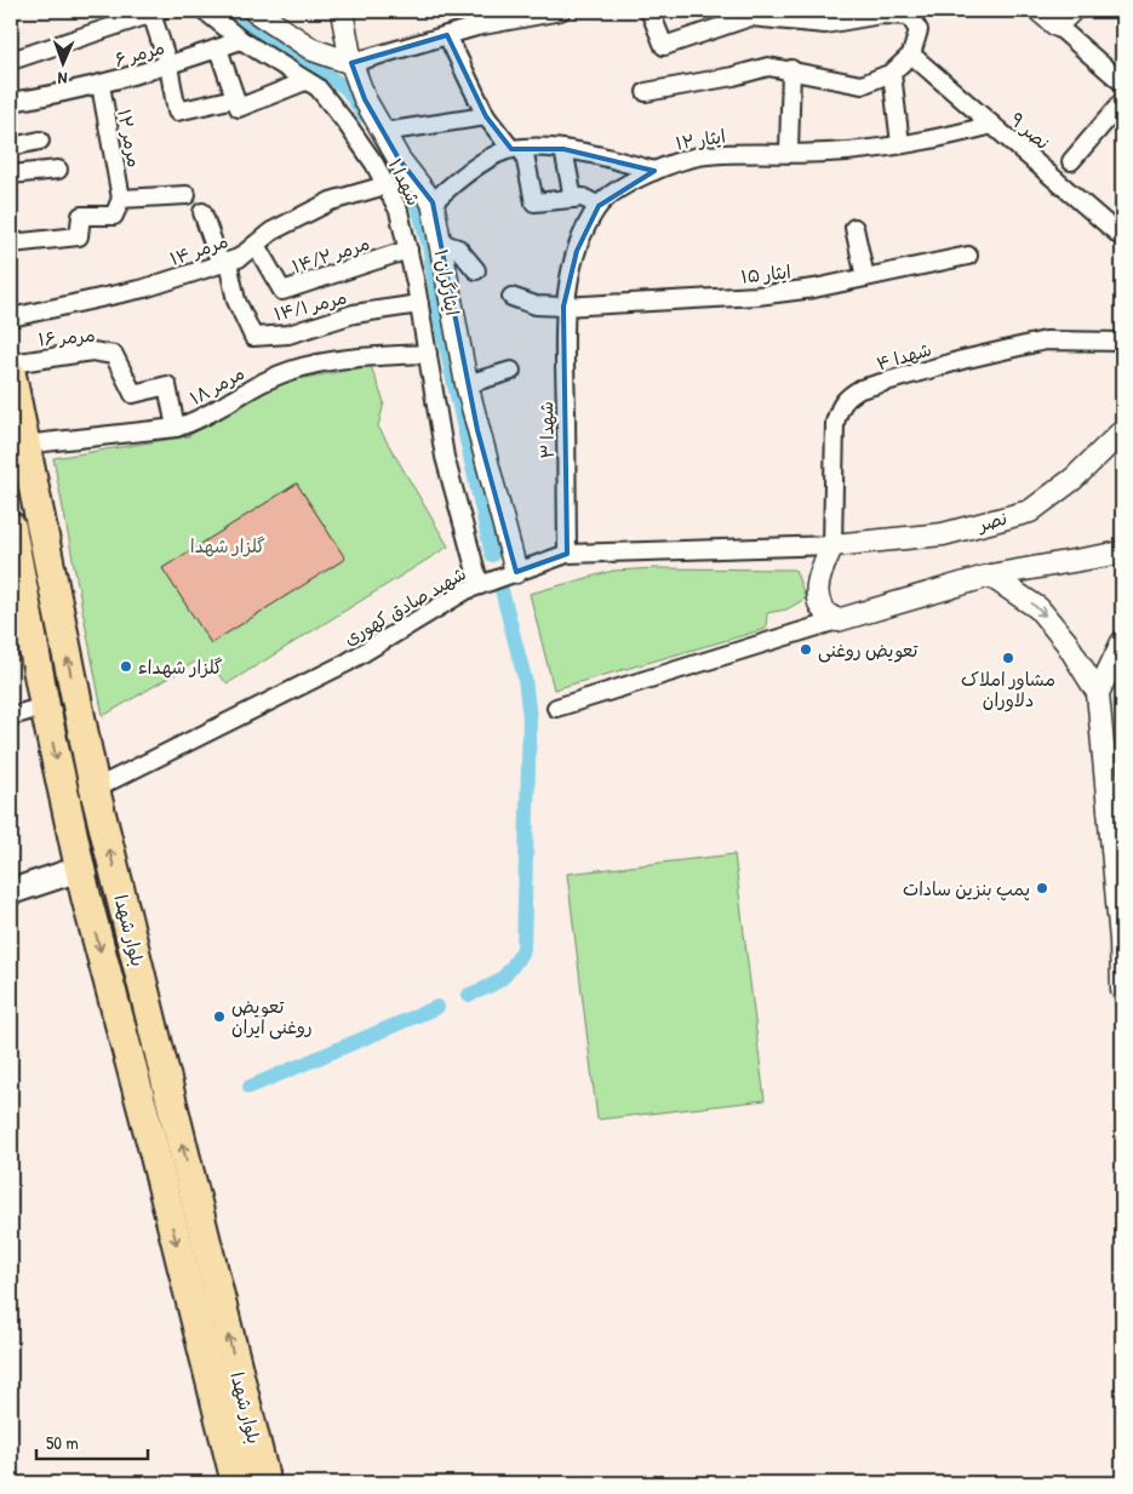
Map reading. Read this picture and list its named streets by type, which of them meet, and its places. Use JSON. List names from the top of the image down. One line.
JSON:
{"streets":{"highway":["بلوار شهدا"],"street":["مرمر ۶","نصر ۹","مرمر ۱۲","ایثار ۱۲","شهدا ۱","مرمر ۱۴","مرمر ۱۴/۲","ایثار ۱۵","ایثارگران ۱","مرمر ۱۴/۱","مرمر ۱۶","شهدا ۴","مرمر ۱۸","شهدا ۳","نصر","شهید صادق کهوری"]},"crossings":[["مرمر ۶","مرمر ۱۲"],["مرمر ۶","شهدا ۱"],["نصر ۹","ایثار ۱۲"],["ایثار ۱۲","شهدا ۳"],["شهدا ۱","مرمر ۱۴"],["شهدا ۱","مرمر ۱۴/۲"],["شهدا ۱","مرمر ۱۴/۱"],["شهدا ۱","مرمر ۱۸"],["شهدا ۱","شهید صادق کهوری"],["مرمر ۱۴","مرمر ۱۴/۲"],["مرمر ۱۴","مرمر ۱۴/۱"],["ایثار ۱۵","شهدا ۳"],["ایثارگران ۱","شهید صادق کهوری"],["مرمر ۱۶","مرمر ۱۸"],["شهدا ۴","نصر"],["شهدا ۴","شهید صادق کهوری"],["مرمر ۱۸","بلوار شهدا"],["شهدا ۳","شهید صادق کهوری"],["نصر","شهید صادق کهوری"],["شهید صادق کهوری","بلوار شهدا"]],"parks":["گلزار شهدا"],"places":["تعویض روغنی","مشاور املاک دلاوران","گلزار شهداء","پمپ بنزین سادات","تعویض روغنی ایران"],"scale_bar":"50 m","north":"bottom"}
